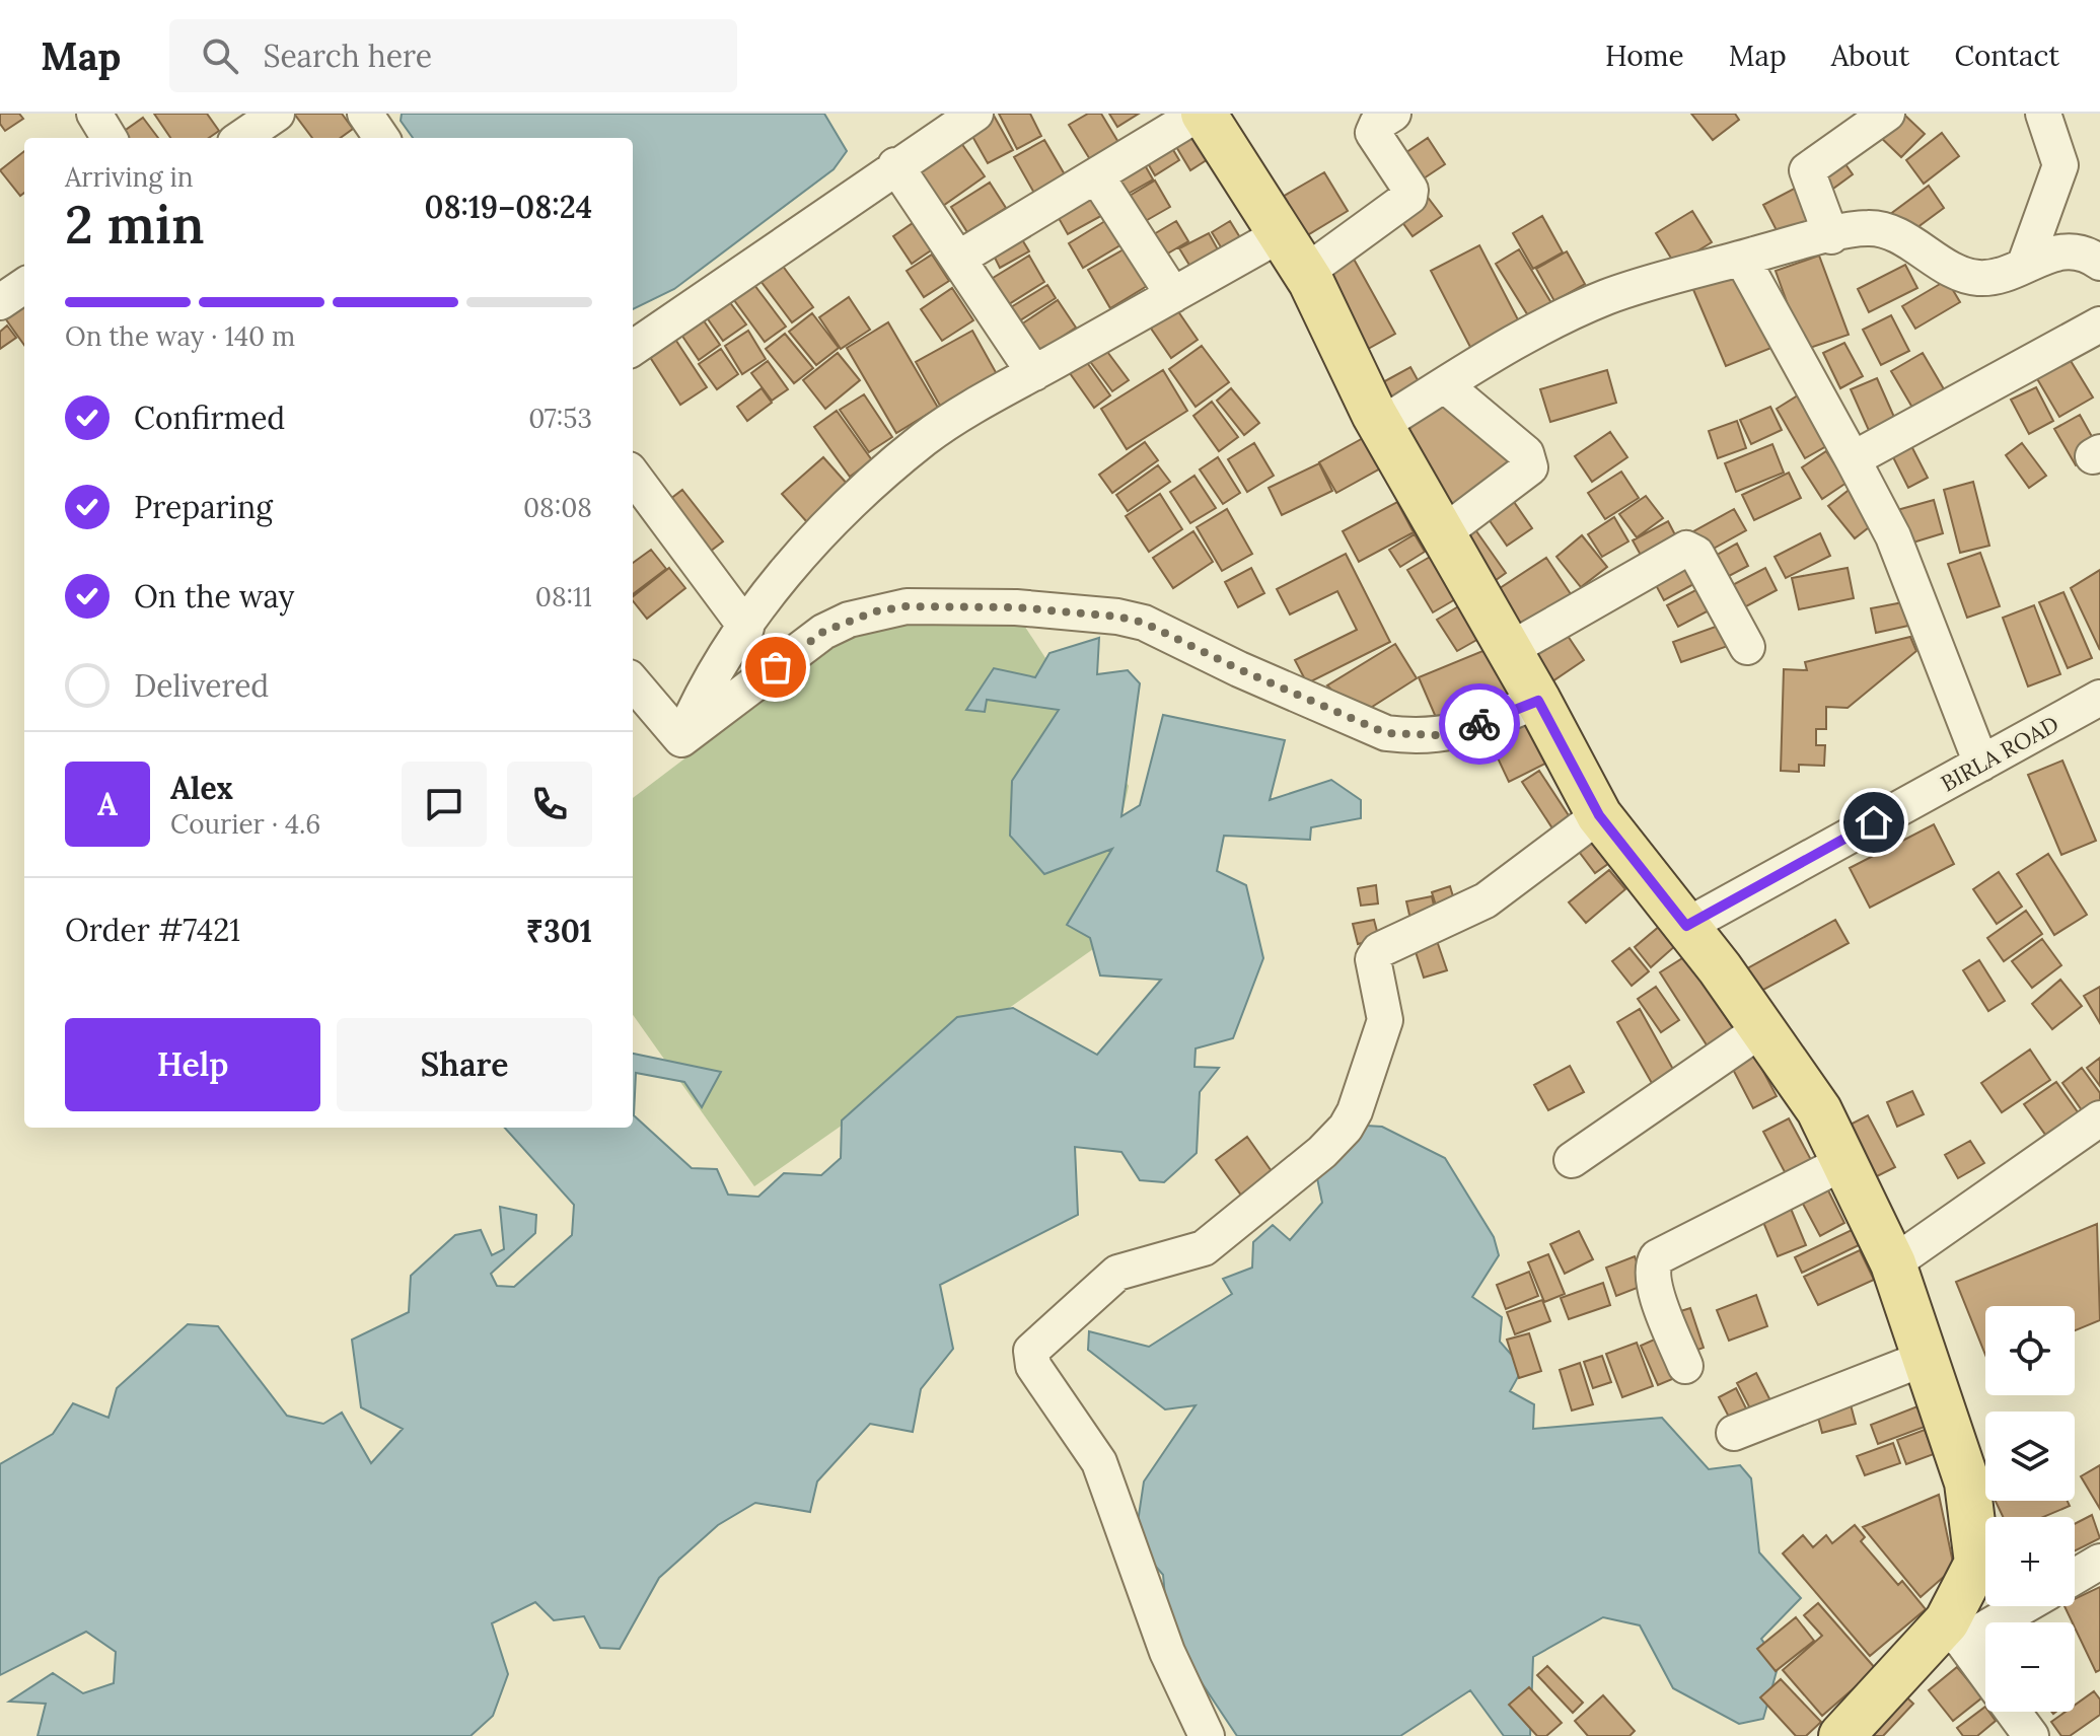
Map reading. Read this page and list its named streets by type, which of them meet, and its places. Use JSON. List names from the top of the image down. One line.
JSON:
{"streets":{"street":["BIRLA ROAD"]},"page":{"header":"Map","search":"Search here","nav":["Home","Map","About","Contact"],"heading":["2 min","Arriving in","08:19–08:24"],"panel":["Alex","Courier · 4.6","Order #7421","₹301"],"bar":"On the way · 140 m","list":[["Confirmed","07:53"],["Preparing","08:08"],["On the way","08:11"],"Delivered"],"round":"A","buttons":["Help","Share"],"map_buttons":["+","−"]}}
